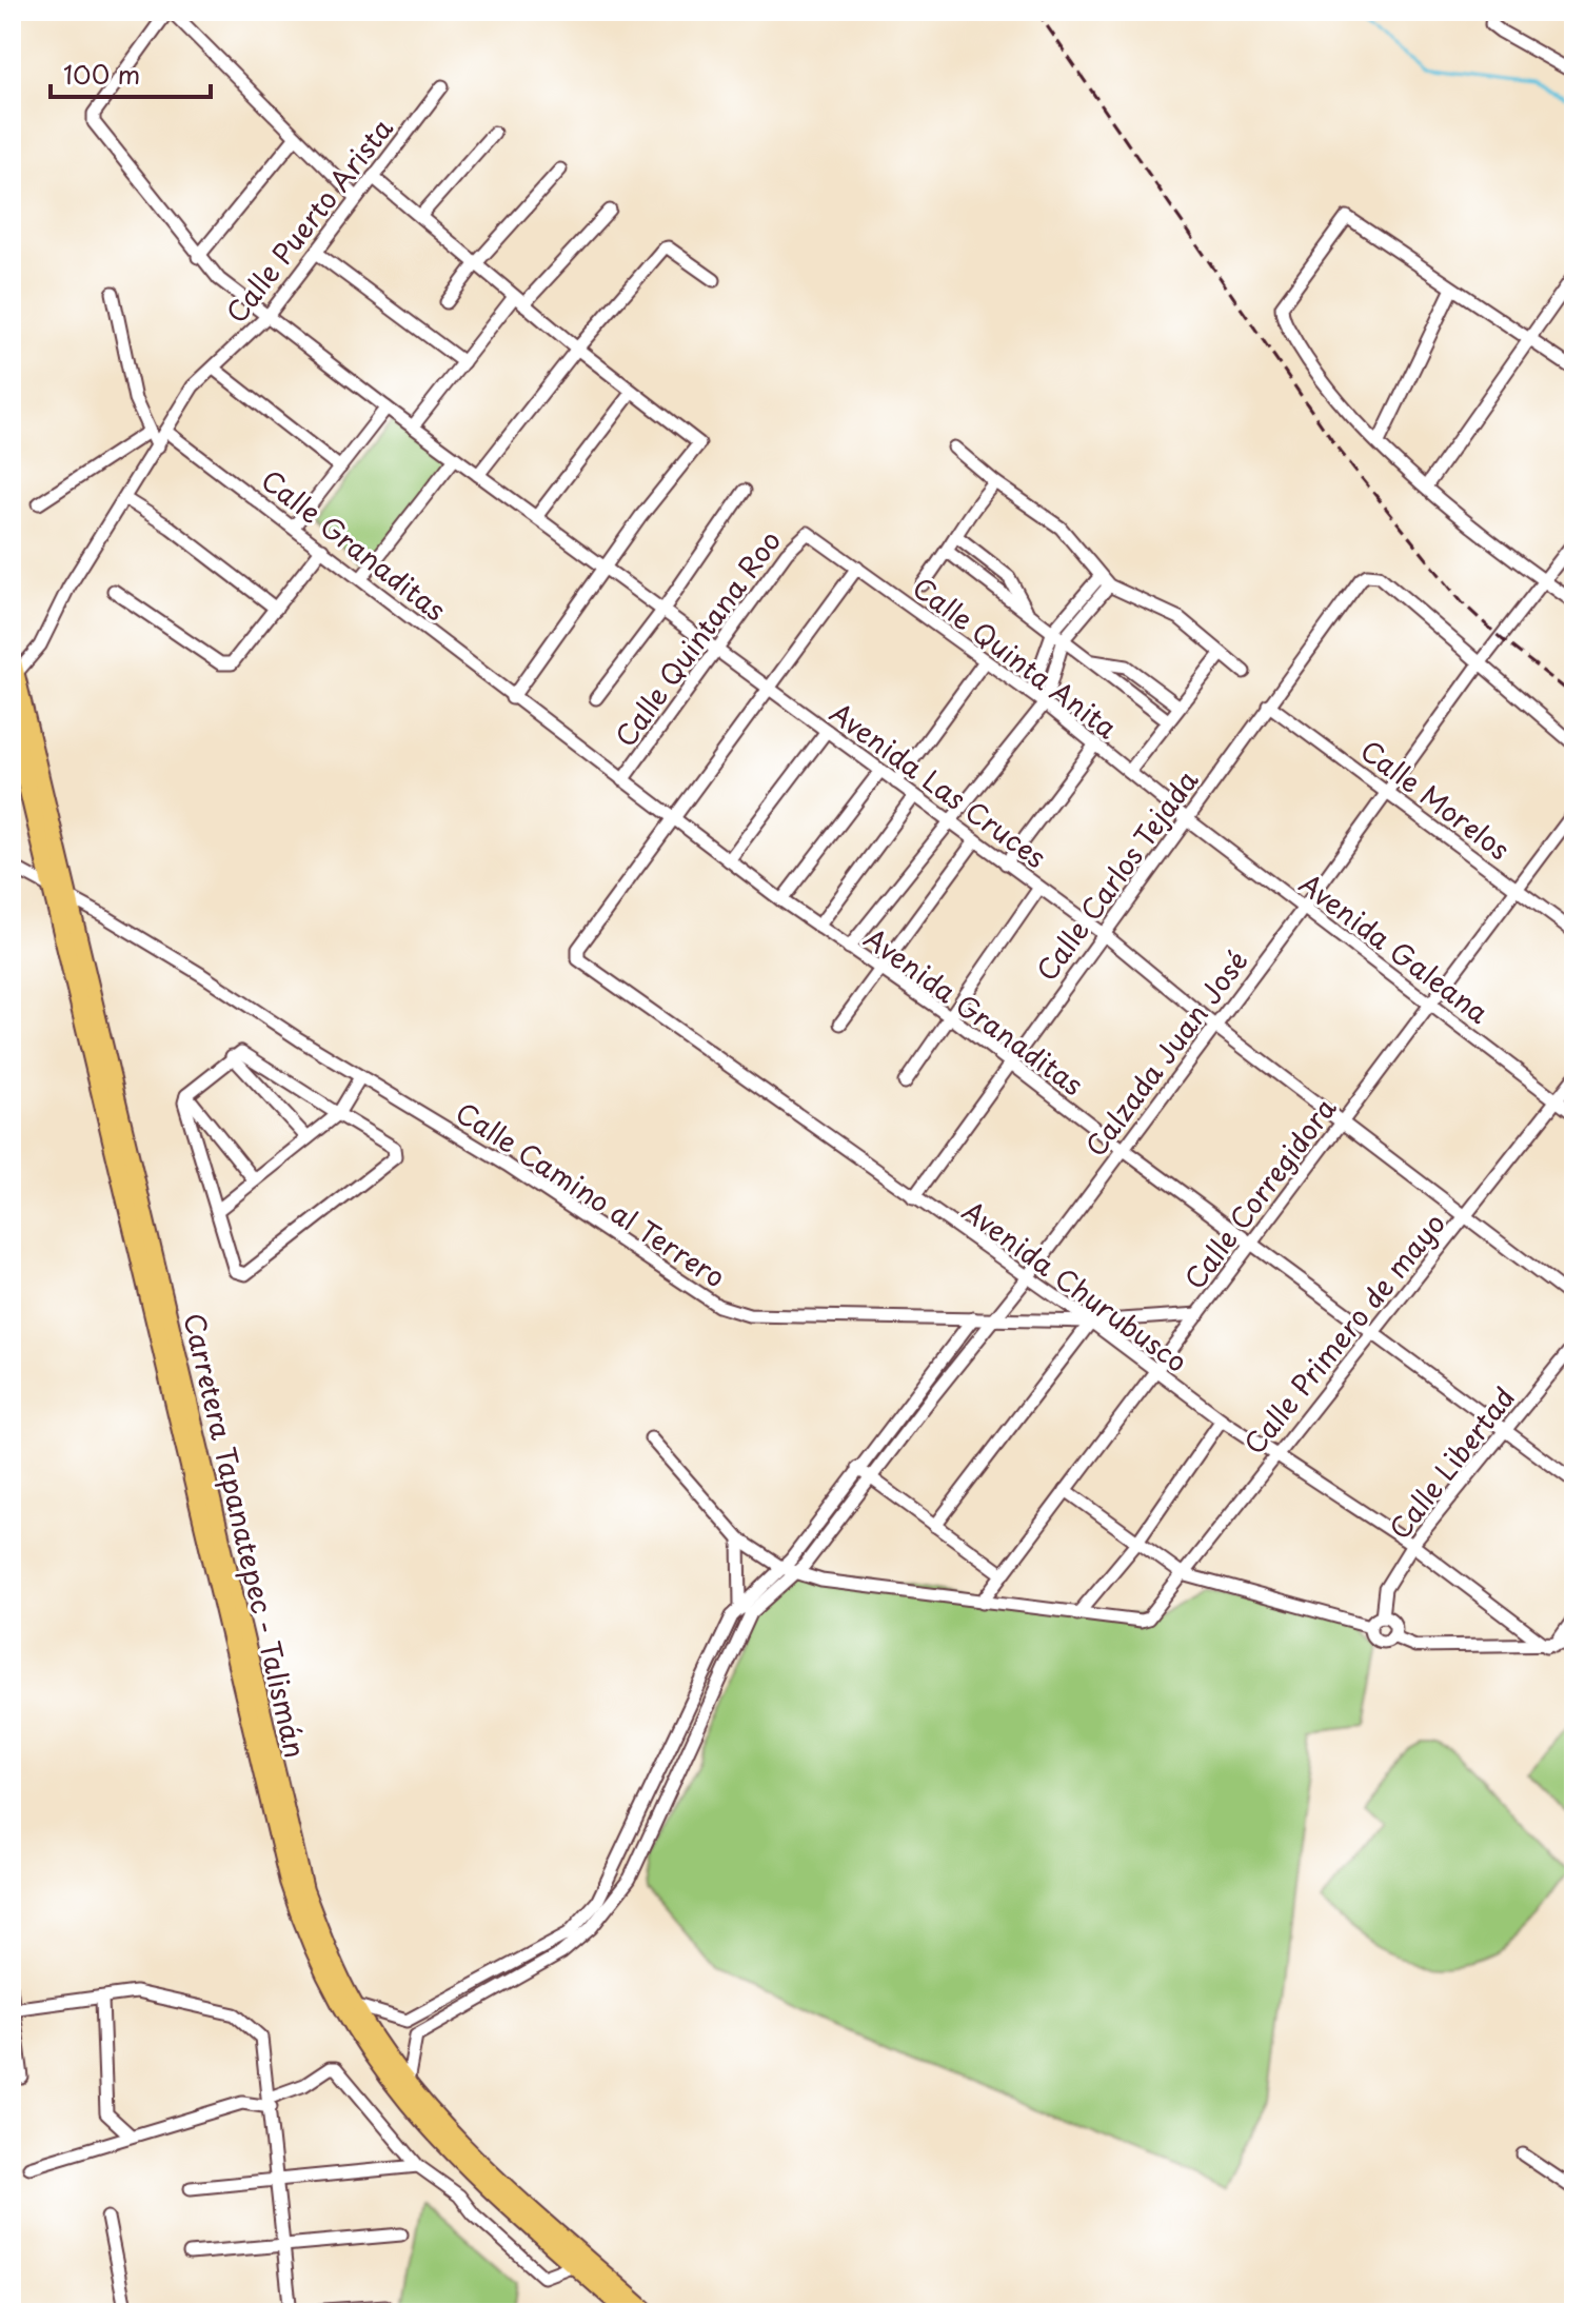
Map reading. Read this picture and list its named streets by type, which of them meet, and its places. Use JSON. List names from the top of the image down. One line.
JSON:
{"streets":{"highway":["Carretera Tapanatepec - Talismán"],"street":["Calle Puerto Arista","Calle Granaditas","Calle Quintana Roo","Calle Quinta Anita","Avenida Las Cruces","Calle Morelos","Calle Carlos Tejada","Avenida Galeana","Avenida Granaditas","Calzada Juan José","Calle Corregidora","Calle Camino al Terrero","Avenida Churubusco","Calle Primero de mayo","Calle Libertad"]},"crossings":[["Calle Puerto Arista","Calle Granaditas"],["Calle Puerto Arista","Avenida Las Cruces"],["Calle Puerto Arista","Carretera Tapanatepec - Talismán"],["Calle Granaditas","Calle Quintana Roo"],["Calle Granaditas","Avenida Granaditas"],["Calle Quintana Roo","Calle Quinta Anita"],["Calle Quintana Roo","Avenida Las Cruces"],["Calle Quintana Roo","Avenida Granaditas"],["Calle Quinta Anita","Calle Carlos Tejada"],["Calle Quinta Anita","Avenida Galeana"],["Avenida Las Cruces","Calle Carlos Tejada"],["Avenida Las Cruces","Calzada Juan José"],["Avenida Las Cruces","Calle Corregidora"],["Avenida Las Cruces","Calle Primero de mayo"],["Calle Morelos","Calle Carlos Tejada"],["Calle Morelos","Calzada Juan José"],["Calle Morelos","Calle Corregidora"],["Calle Carlos Tejada","Avenida Galeana"],["Calle Carlos Tejada","Avenida Granaditas"],["Calle Carlos Tejada","Calzada Juan José"],["Calle Carlos Tejada","Avenida Churubusco"],["Avenida Galeana","Calzada Juan José"],["Avenida Galeana","Calle Corregidora"],["Avenida Galeana","Calle Primero de mayo"],["Avenida Granaditas","Calzada Juan José"],["Avenida Granaditas","Calle Corregidora"],["Avenida Granaditas","Avenida Churubusco"],["Avenida Granaditas","Calle Primero de mayo"],["Avenida Granaditas","Calle Libertad"],["Calzada Juan José","Calle Camino al Terrero"],["Calzada Juan José","Avenida Churubusco"],["Calle Corregidora","Calle Camino al Terrero"],["Calle Corregidora","Avenida Churubusco"],["Calle Camino al Terrero","Avenida Churubusco"],["Calle Camino al Terrero","Carretera Tapanatepec - Talismán"],["Avenida Churubusco","Calle Primero de mayo"],["Avenida Churubusco","Calle Libertad"]],"scale_bar":"100 m"}
